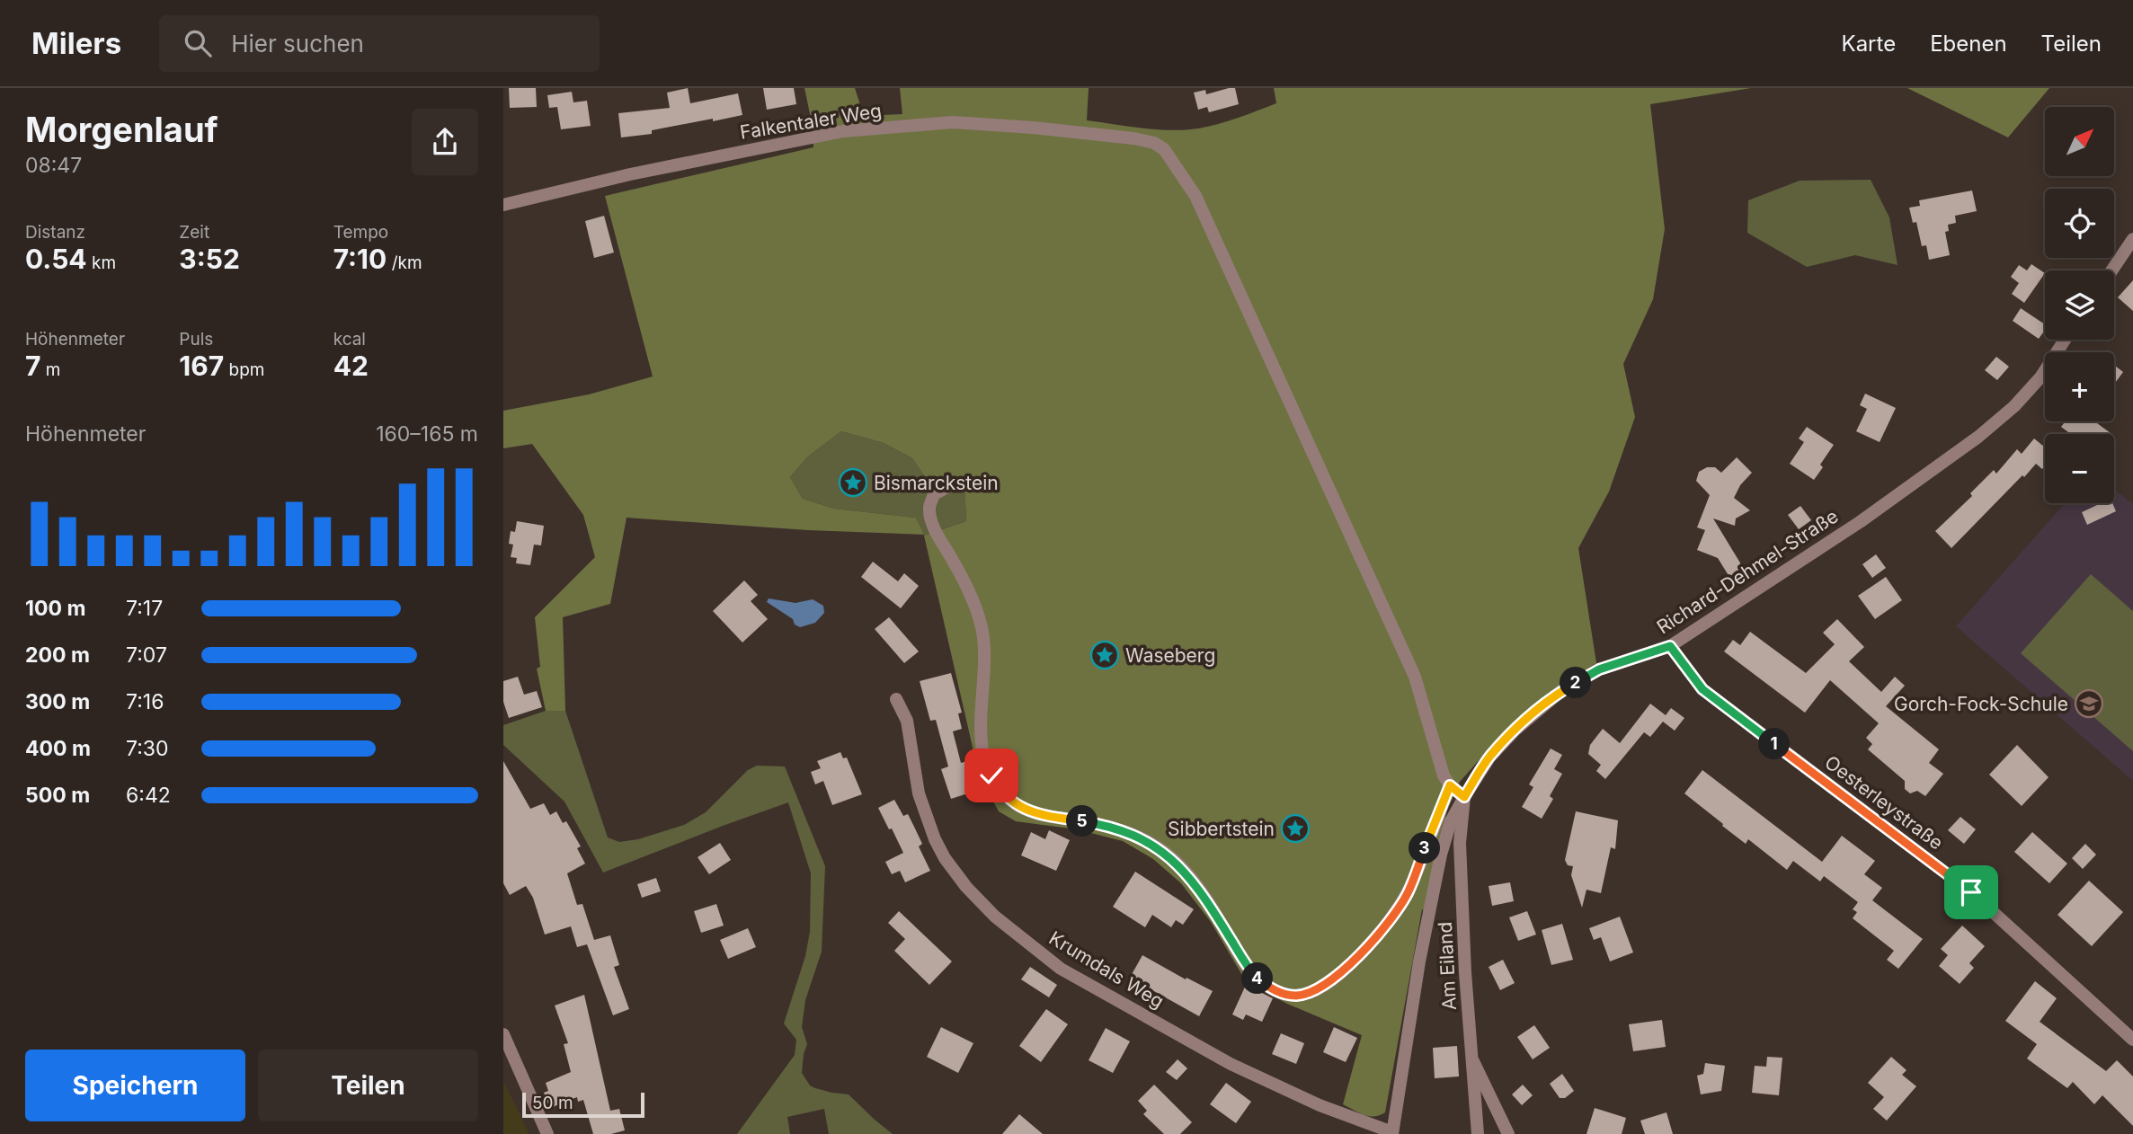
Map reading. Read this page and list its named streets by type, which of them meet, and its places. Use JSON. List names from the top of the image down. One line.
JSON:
{"streets":{"street":["Falkentaler Weg","Richard-Dehmel-Straße","Oesterleystraße","Am Eiland","Krumdals Weg"]},"crossings":[["Richard-Dehmel-Straße","Oesterleystraße"],["Richard-Dehmel-Straße","Am Eiland"],["Richard-Dehmel-Straße","Krumdals Weg"]],"places":{"place":["Bismarckstein","Waseberg","Sibbertstein"],"school or university":["Gorch-Fock-Schule"]},"scale_bar":"50 m","north":"top right","page":{"header":"Milers","search":"Hier suchen","nav":["Karte","Ebenen","Teilen"],"heading":["Morgenlauf","08:47"],"map_buttons":["+","−"],"stats":[["Distanz","0.54 km"],["Zeit","3:52"],["Tempo","7:10 /km"],["Höhenmeter","7 m"],["Puls","167 bpm"],["kcal","42"]],"chart":["Höhenmeter","160–165 m"],"list":[{"name":"100 m","note":"7:17"},{"name":"200 m","note":"7:07"},{"name":"300 m","note":"7:16"},{"name":"400 m","note":"7:30"},{"name":"500 m","note":"6:42"}],"pins":["2","1","5","3","4"],"buttons":["Speichern","Teilen"],"scale":"50 m"}}
